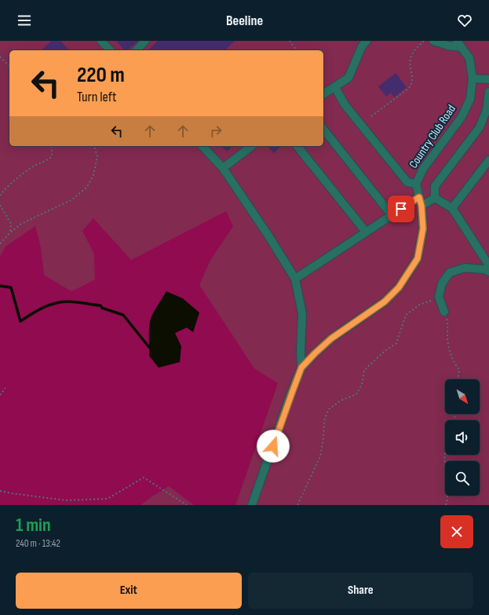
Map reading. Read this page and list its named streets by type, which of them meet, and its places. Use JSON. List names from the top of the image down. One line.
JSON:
{"streets":{"street":["Country Club Road"]},"north":"bottom right","page":{"header":"Beeline","turn":["220 m","Turn left"],"heading":["1 min","240 m · 13:42"],"buttons":["Exit","Share"]}}
